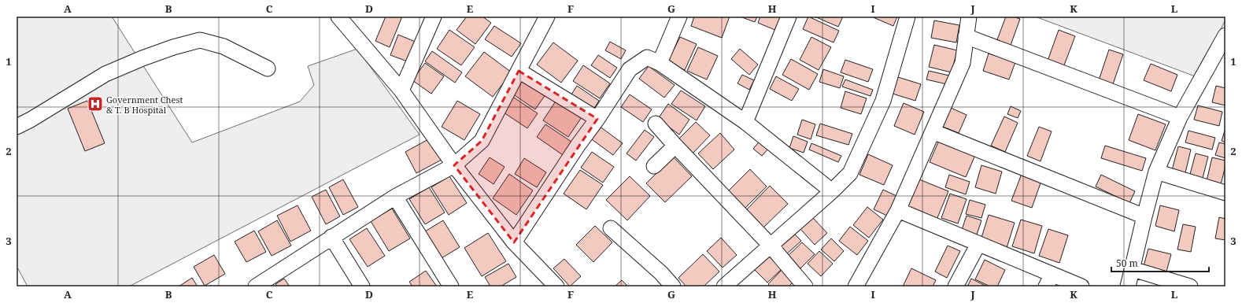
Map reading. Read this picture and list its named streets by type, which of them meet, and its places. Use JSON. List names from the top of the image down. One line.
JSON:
{"places":{"hospital":["Government Chest & T. B Hospital"]},"scale_bar":"50 m","grid":{"columns":["A","B","C","D","E","F","G","H","I","J","K","L"],"rows":["1","2","3"]}}
